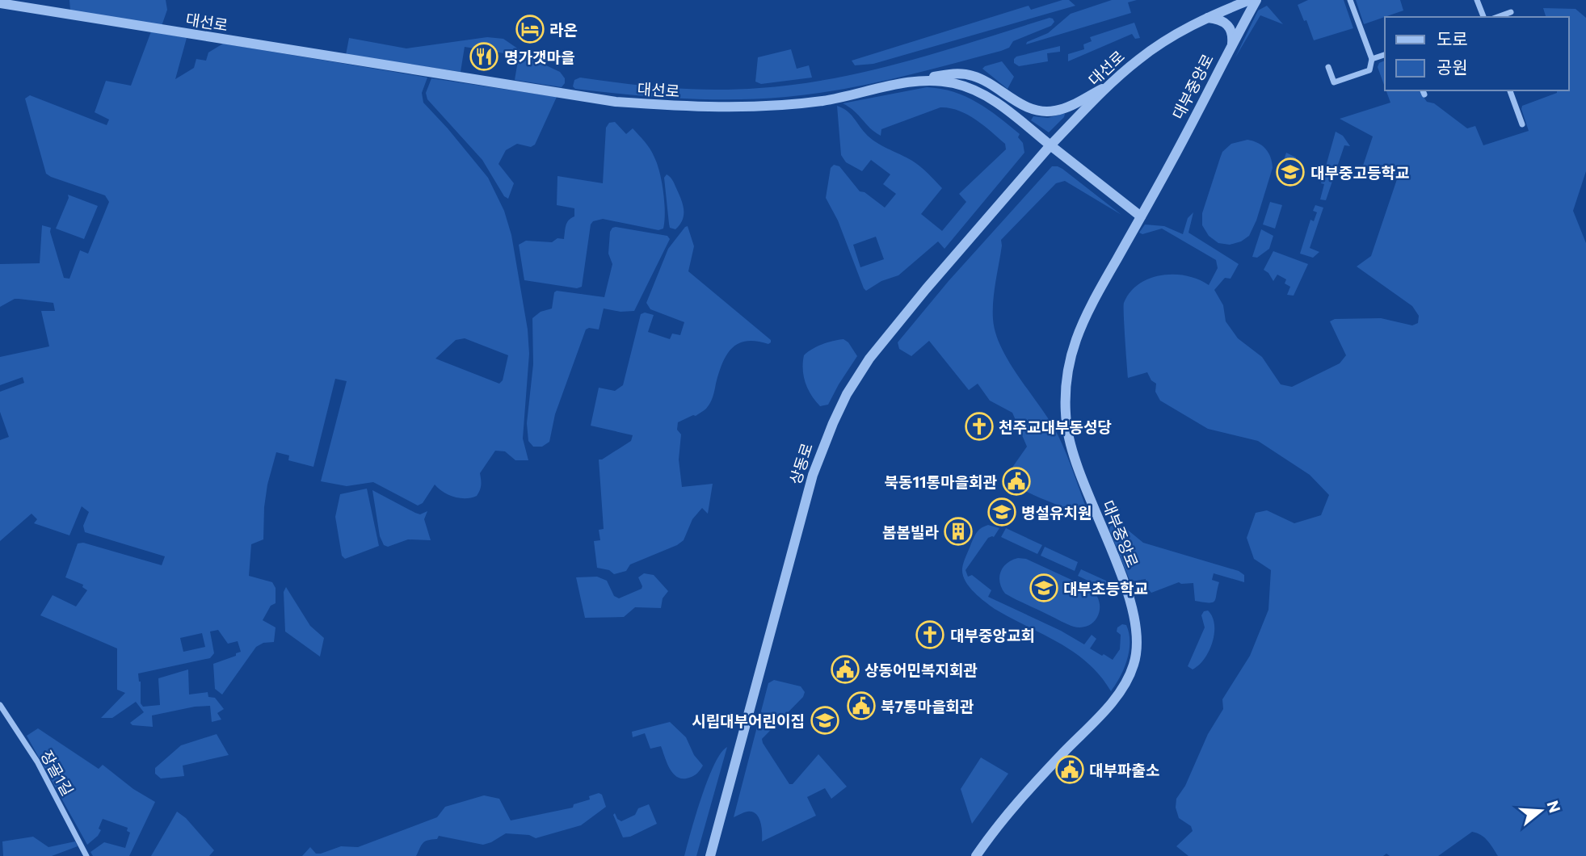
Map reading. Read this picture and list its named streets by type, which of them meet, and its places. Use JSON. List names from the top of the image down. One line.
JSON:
{"streets":{"street":["대선로","대부중앙로","상동로","장골1길"]},"crossings":[["대선로","상동로"]],"places":{"hotel":["라온"],"restaurant":["명가갯마을"],"school or university":["대부중고등학교","병설유치원","대부초등학교","시립대부어린이집"],"church":["천주교대부동성당","대부중앙교회"],"public building":["북동11통마을회관","상동어민복지회관","북7통마을회관","대부파출소"],"building":["봄봄빌라"]},"legend":["도로","공원"],"north":"right"}
